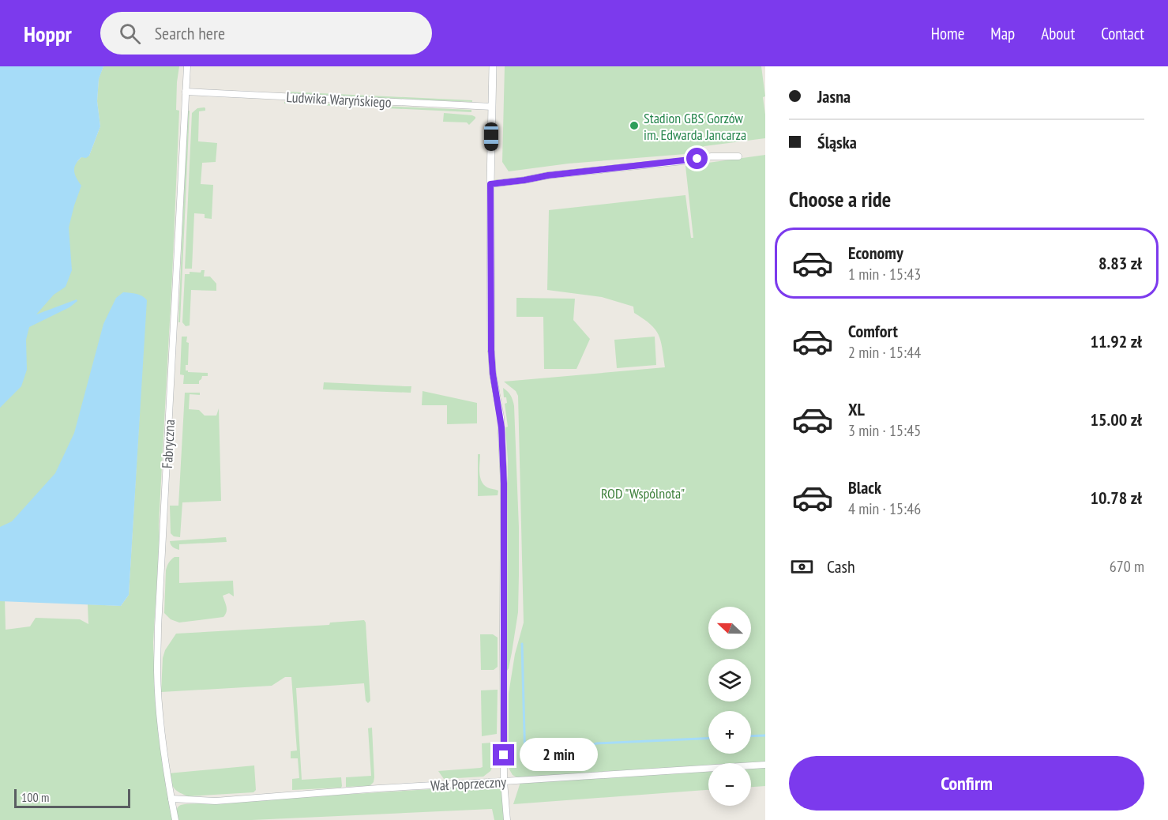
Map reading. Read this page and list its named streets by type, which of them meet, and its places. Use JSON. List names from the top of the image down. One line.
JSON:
{"streets":{"street":["Ludwika Waryńskiego","Fabryczna","Wał Poprzeczny"]},"crossings":[["Ludwika Waryńskiego","Fabryczna"],["Fabryczna","Wał Poprzeczny"]],"parks":["ROD \"Wspólnota\""],"places":["Stadion GBS Gorzów im. Edwarda Jancarza"],"scale_bar":"100 m","north":"left","page":{"header":"Hoppr","search":"Search here","nav":["Home","Map","About","Contact"],"banner":["Jasna","Śląska"],"heading":"Choose a ride","list":[{"name":"Economy","note":"1 min · 15:43","value":"8.83 zł"},{"name":"Comfort","note":"2 min · 15:44","value":"11.92 zł"},{"name":"XL","note":"3 min · 15:45","value":"15.00 zł"},{"name":"Black","note":"4 min · 15:46","value":"10.78 zł"}],"pay":["Cash","670 m"],"map_buttons":["+","−"],"bubble":"2 min","buttons":"Confirm","scale":"100 m"}}
